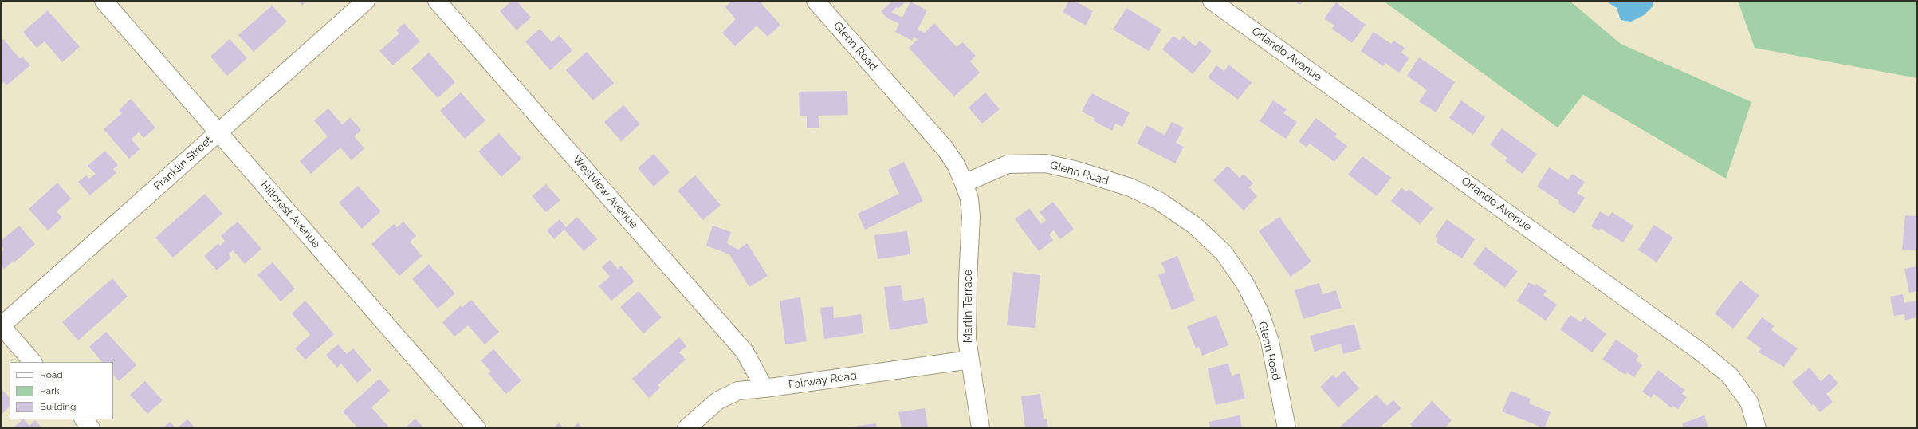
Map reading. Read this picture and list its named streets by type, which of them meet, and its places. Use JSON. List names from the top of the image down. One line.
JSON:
{"streets":{"street":["Glenn Road","Orlando Avenue","Franklin Street","Westview Avenue","Hillcrest Avenue","Martin Terrace","Fairway Road"]},"crossings":[["Glenn Road","Martin Terrace"],["Franklin Street","Hillcrest Avenue"],["Westview Avenue","Fairway Road"],["Martin Terrace","Fairway Road"]],"legend":["Road","Park","Building"]}
